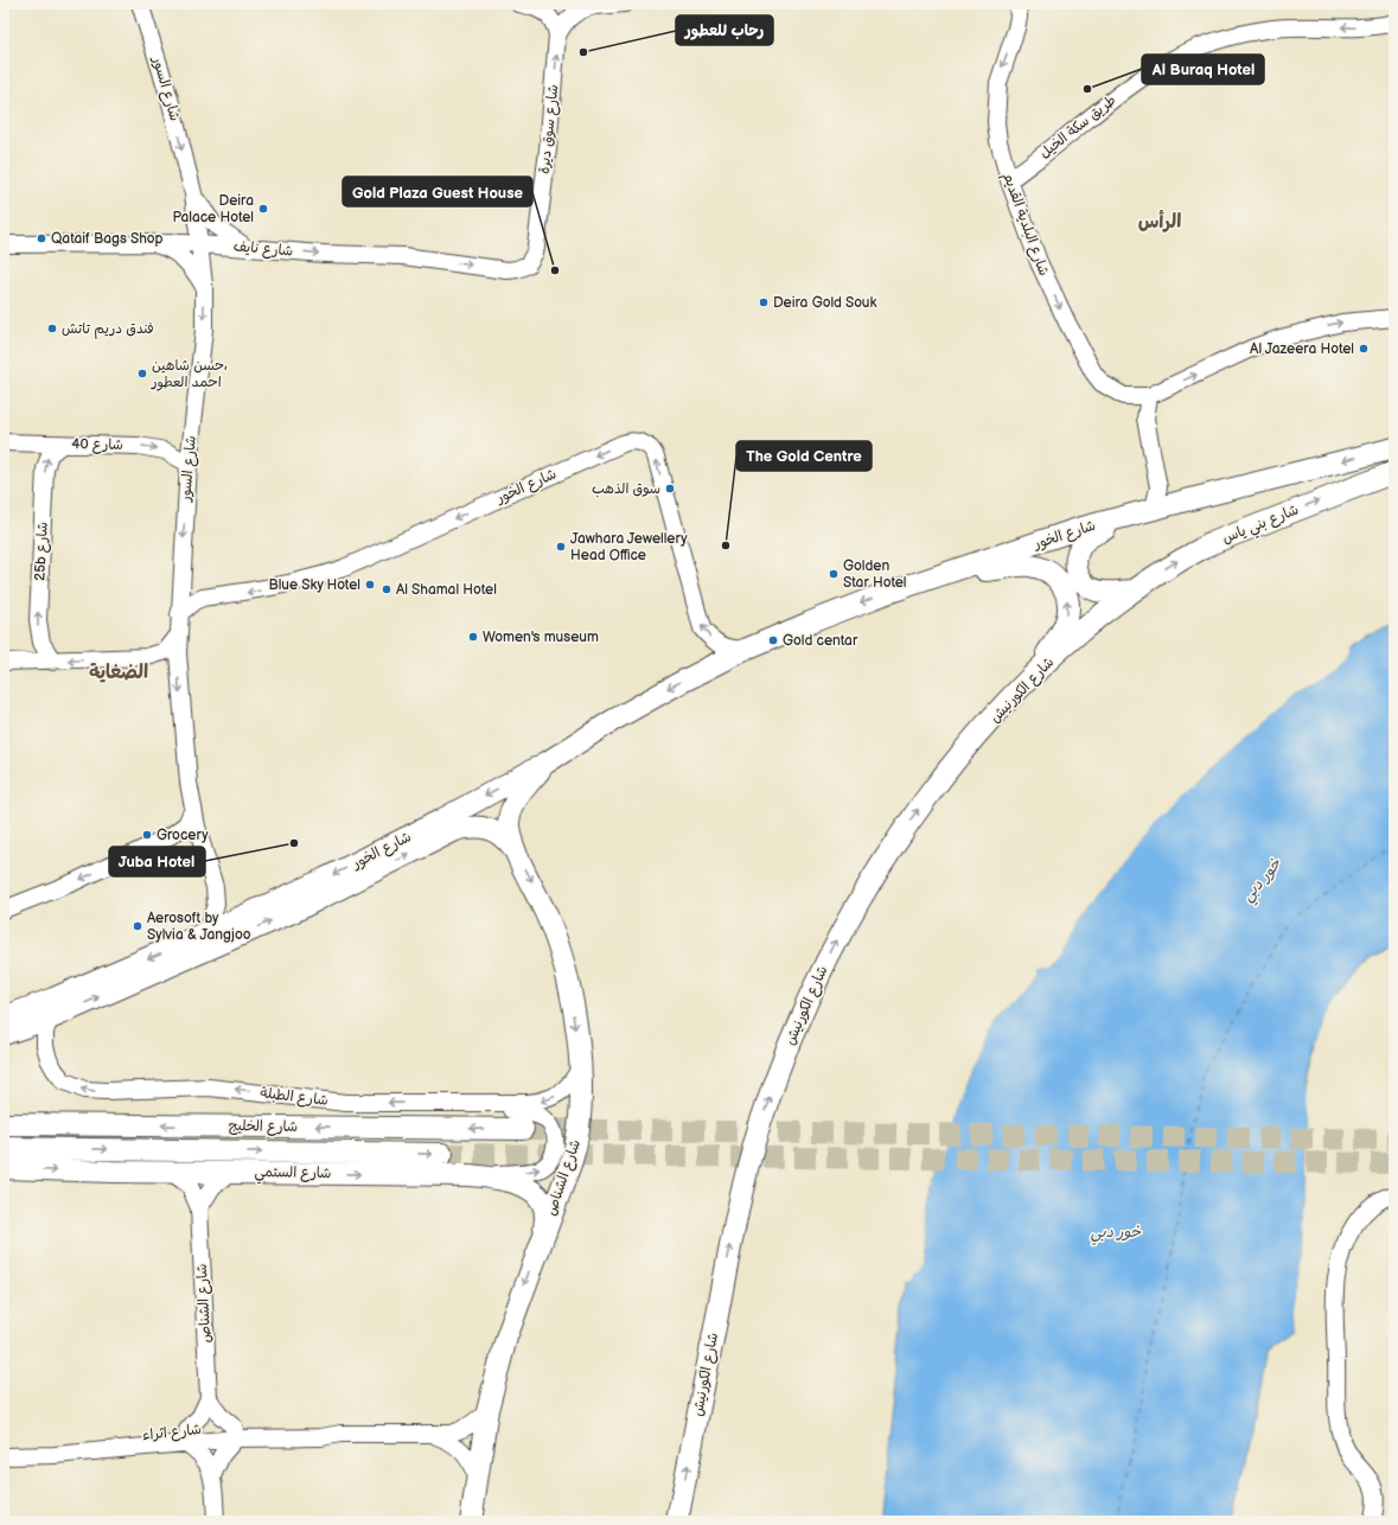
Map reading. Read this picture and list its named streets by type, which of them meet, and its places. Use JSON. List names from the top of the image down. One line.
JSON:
{"streets":{"main road":["شارع الخور","شارع بني ياس","شارع الكورنيش","شارع الخليج","شارع الستمي","شارع الشناص"],"street":["شارع السور","طريق سكة الخيل","شارع سوق ديرة","شارع البلدية القديم","شارع نايف","شارع 40","25b شارع","شارع الطبلة","شارع اثراء"]},"crossings":[["شارع السور","شارع نايف"],["شارع السور","شارع 40"],["شارع السور","شارع الخور"],["طريق سكة الخيل","شارع البلدية القديم"],["شارع سوق ديرة","شارع نايف"],["شارع 40","25b شارع"],["شارع الخور","شارع الطبلة"],["شارع الخور","شارع الشناص"],["شارع بني ياس","شارع الكورنيش"],["شارع الطبلة","شارع الشناص"],["شارع الستمي","شارع الشناص"],["شارع الشناص","شارع اثراء"]],"one_way":["شارع السور","طريق سكة الخيل","شارع سوق ديرة","شارع البلدية القديم","شارع نايف","شارع 40","شارع بني ياس","25b شارع","شارع الكورنيش","شارع الطبلة","شارع الستمي","شارع الشناص"],"districts":["الرأس","الضغاية"],"water":["خور دبي"],"places":["رحاب للعطور","Al Buraq Hotel","Deira Palace Hotel","Qataif Bags Shop","Gold Plaza Guest House","Deira Gold Souk","فندق دريم تاتش","Al Jazeera Hotel","حسن شاهين، احمد العطور","سوق الذهب","The Gold Centre","Jawhara Jewellery Head Office","Golden Star Hotel","Blue Sky Hotel","Al Shamal Hotel","Women's museum","Gold centar","Grocery","Juba Hotel","Aerosoft by Sylvia & Jangjoo"]}
